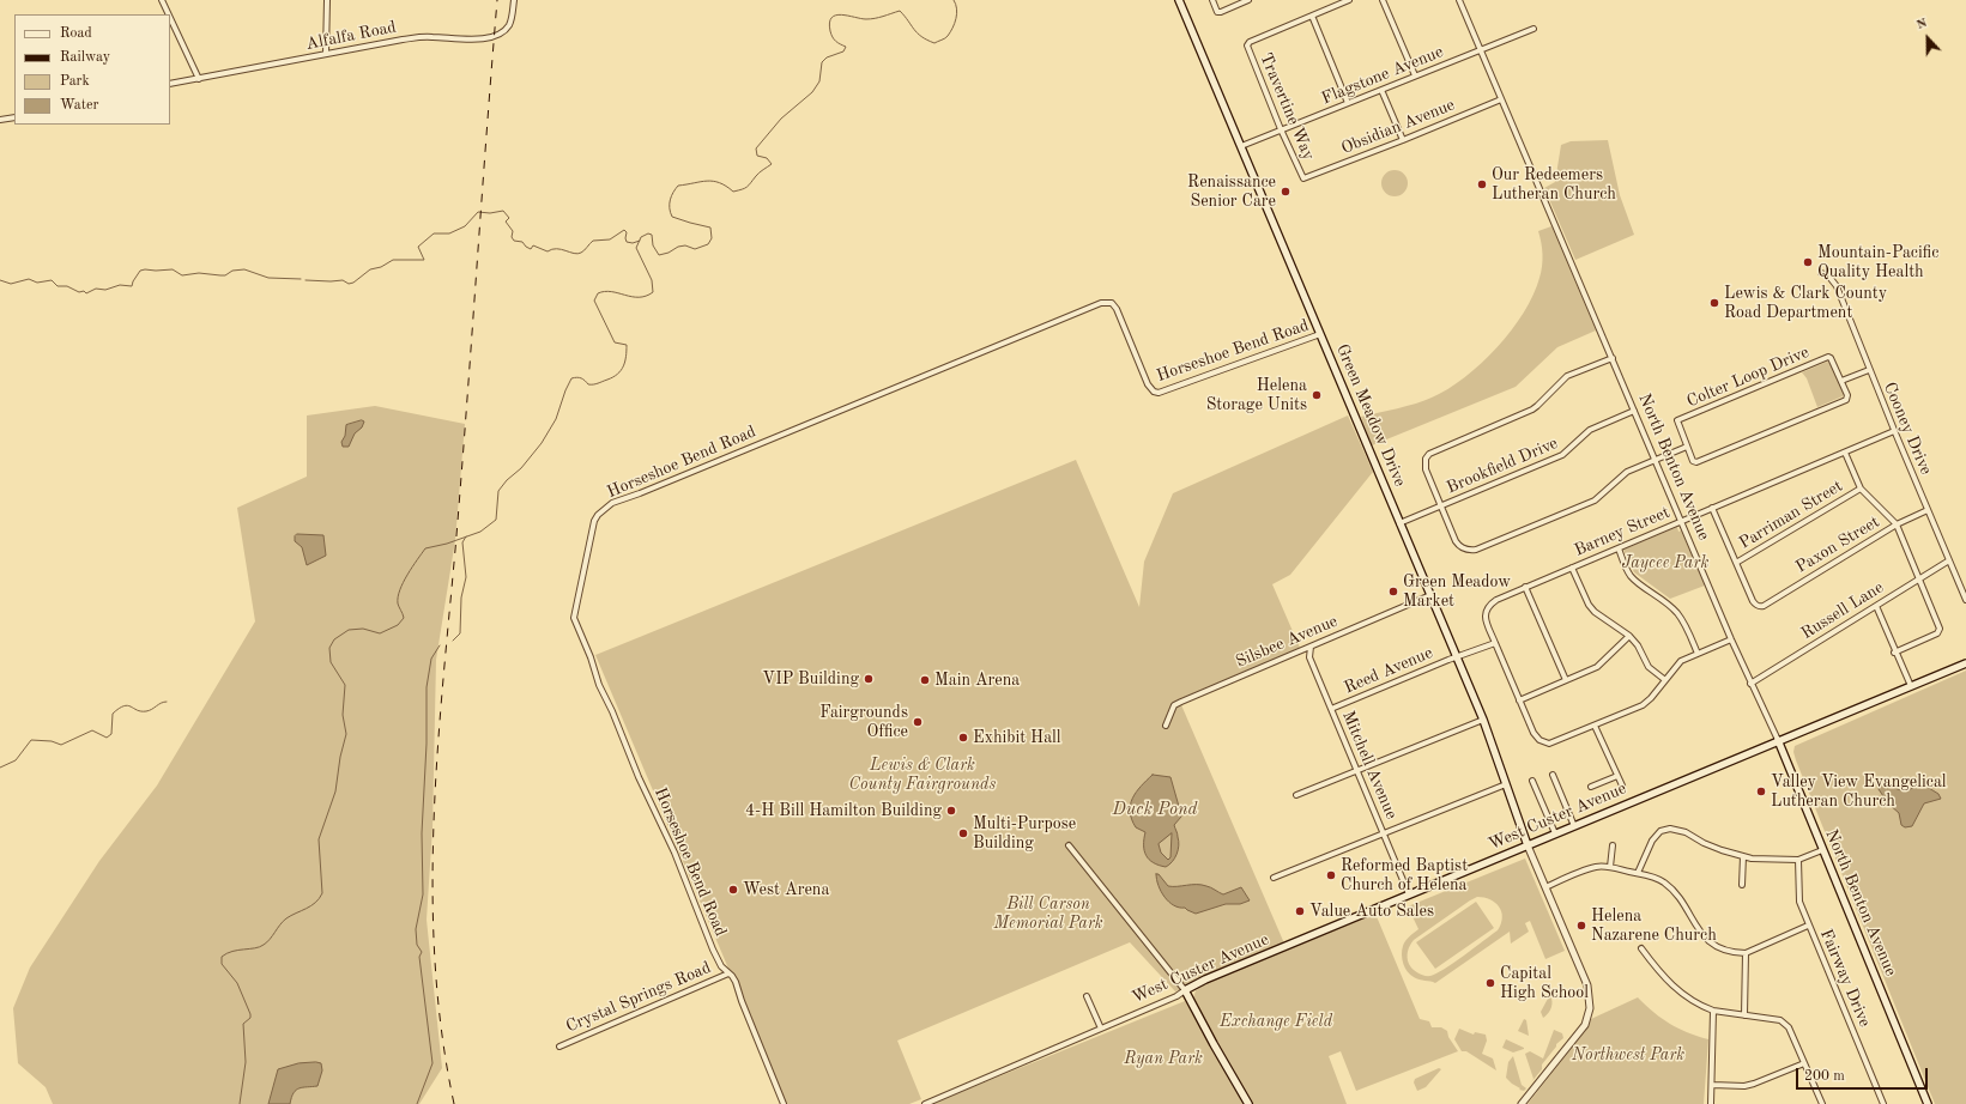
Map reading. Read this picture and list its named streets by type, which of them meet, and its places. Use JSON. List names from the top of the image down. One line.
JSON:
{"streets":{"main road":["Green Meadow Drive","North Benton Avenue","West Custer Avenue"],"street":["Alfalfa Road","Flagstone Avenue","Travertine Way","Obsidian Avenue","Horseshoe Bend Road","Colter Loop Drive","Cooney Drive","Brookfield Drive","Parriman Street","Barney Street","Paxon Street","Russell Lane","Silsbee Avenue","Reed Avenue","Mitchell Avenue","Fairway Drive","Crystal Springs Road"]},"crossings":[["Flagstone Avenue","Travertine Way"],["Flagstone Avenue","Green Meadow Drive"],["Flagstone Avenue","North Benton Avenue"],["Travertine Way","Obsidian Avenue"],["Obsidian Avenue","North Benton Avenue"],["Horseshoe Bend Road","Green Meadow Drive"],["Horseshoe Bend Road","Crystal Springs Road"],["Green Meadow Drive","Brookfield Drive"],["Green Meadow Drive","Silsbee Avenue"],["Green Meadow Drive","Reed Avenue"],["Green Meadow Drive","West Custer Avenue"],["Cooney Drive","Barney Street"],["Cooney Drive","Paxon Street"],["Cooney Drive","Russell Lane"],["Brookfield Drive","North Benton Avenue"],["North Benton Avenue","Barney Street"],["North Benton Avenue","Russell Lane"],["North Benton Avenue","West Custer Avenue"],["Parriman Street","Paxon Street"],["Silsbee Avenue","Mitchell Avenue"],["Reed Avenue","Mitchell Avenue"],["Mitchell Avenue","West Custer Avenue"]],"water":["Duck Pond"],"parks":["Jaycee Park","Lewis & Clark County Fairgrounds","Bill Carson Memorial Park","Exchange Field","Northwest Park","Ryan Park"],"places":["Our Redeemers Lutheran Church","Renaissance Senior Care","Mountain-Pacific Quality Health","Lewis & Clark County Road Department","Helena Storage Units","Green Meadow Market","VIP Building","Main Arena","Fairgrounds Office","Exhibit Hall","Valley View Evangelical Lutheran Church","4-H Bill Hamilton Building","Multi-Purpose Building","Reformed Baptist Church of Helena","West Arena","Value Auto Sales","Helena Nazarene Church","Capital High School"],"legend":["Road","Railway","Park","Water"],"scale_bar":"200 m","north":"top"}
